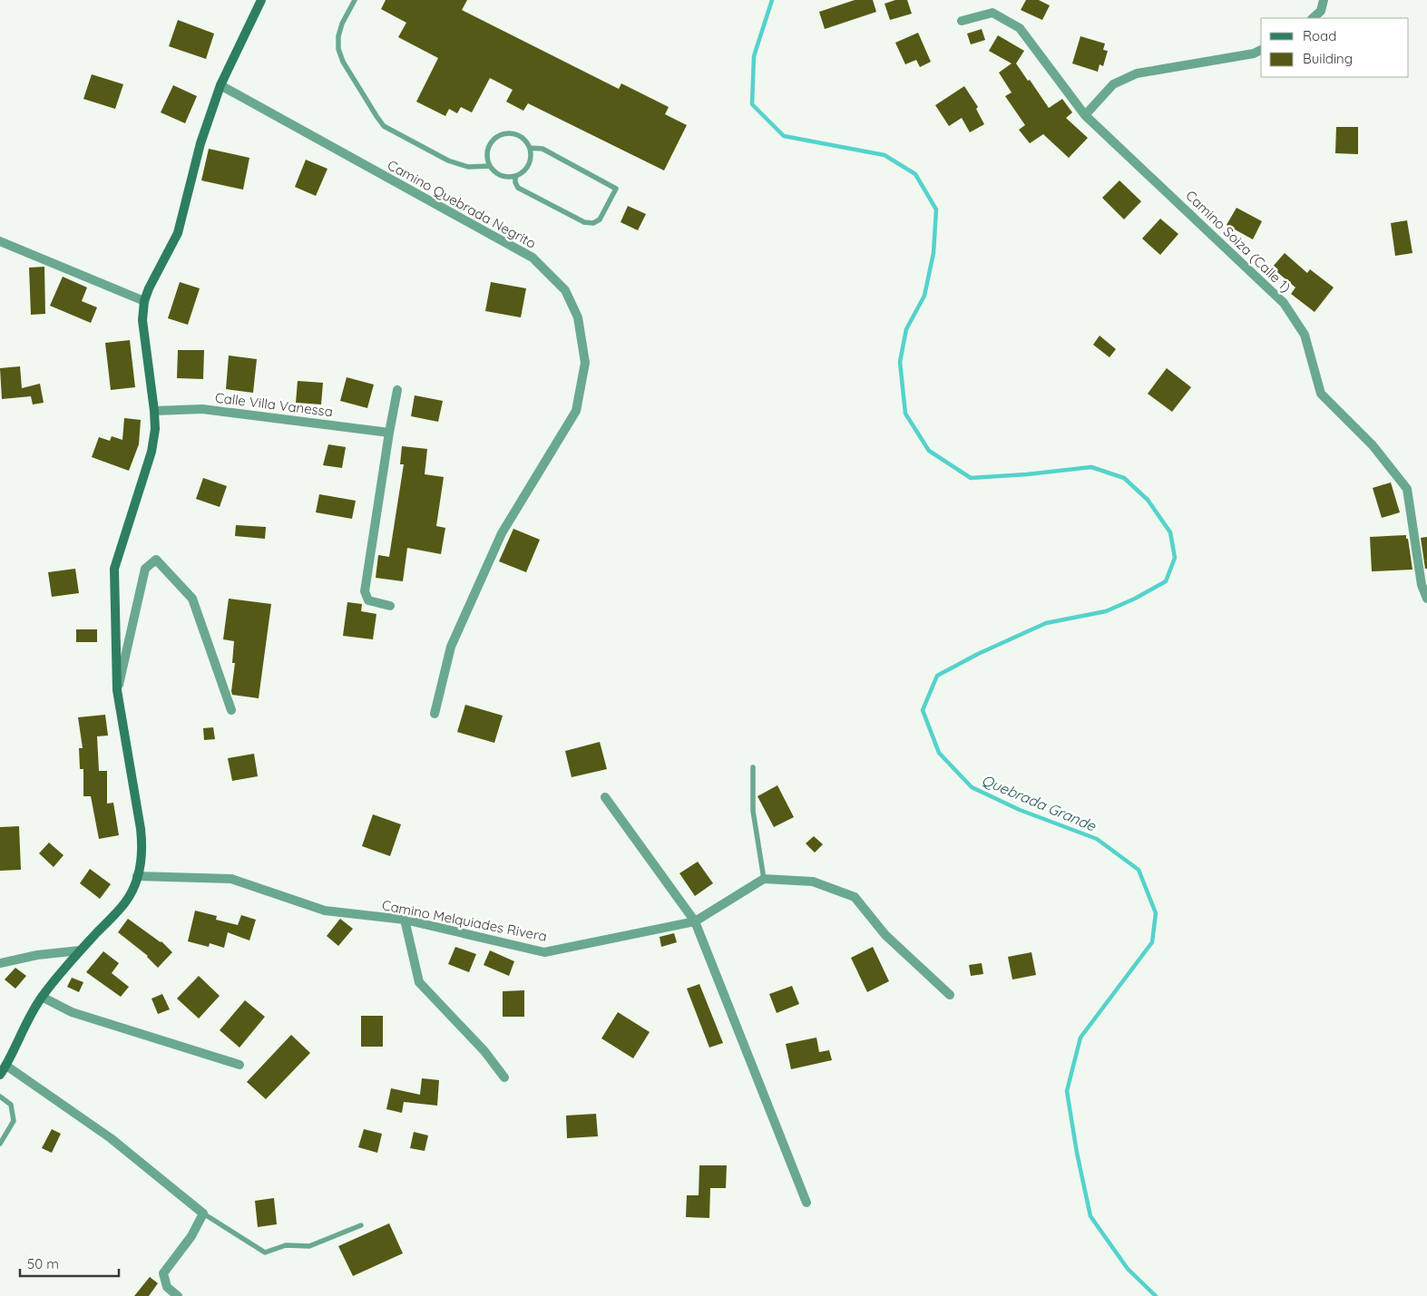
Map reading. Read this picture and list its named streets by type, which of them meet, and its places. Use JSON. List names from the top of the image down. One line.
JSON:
{"streets":{"street":["Camino Quebrada Negrito","Camino Soiza (Calle 1)","Calle Villa Vanessa","Camino Melquiades Rivera"]},"water":["Quebrada Grande"],"legend":["Road","Building"],"scale_bar":"50 m"}
